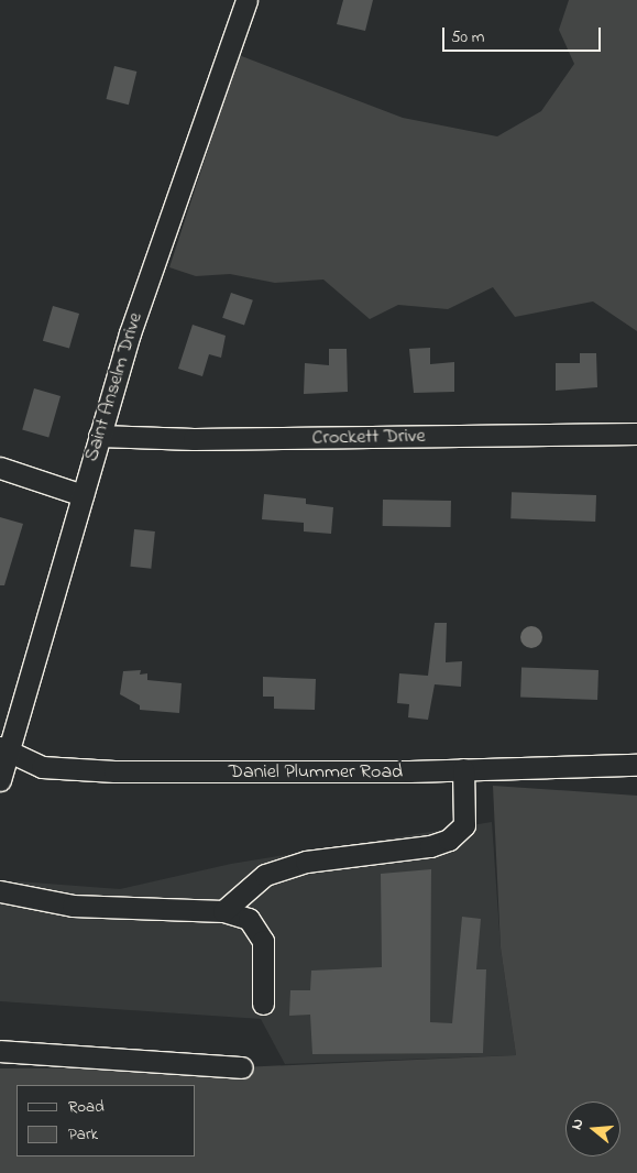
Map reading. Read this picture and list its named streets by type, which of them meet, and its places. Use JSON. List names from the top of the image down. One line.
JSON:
{"streets":{"street":["Saint Anselm Drive","Crockett Drive","Daniel Plummer Road"]},"crossings":[["Saint Anselm Drive","Crockett Drive"],["Saint Anselm Drive","Daniel Plummer Road"]],"legend":["Road","Park"],"scale_bar":"50 m","north":"left"}
